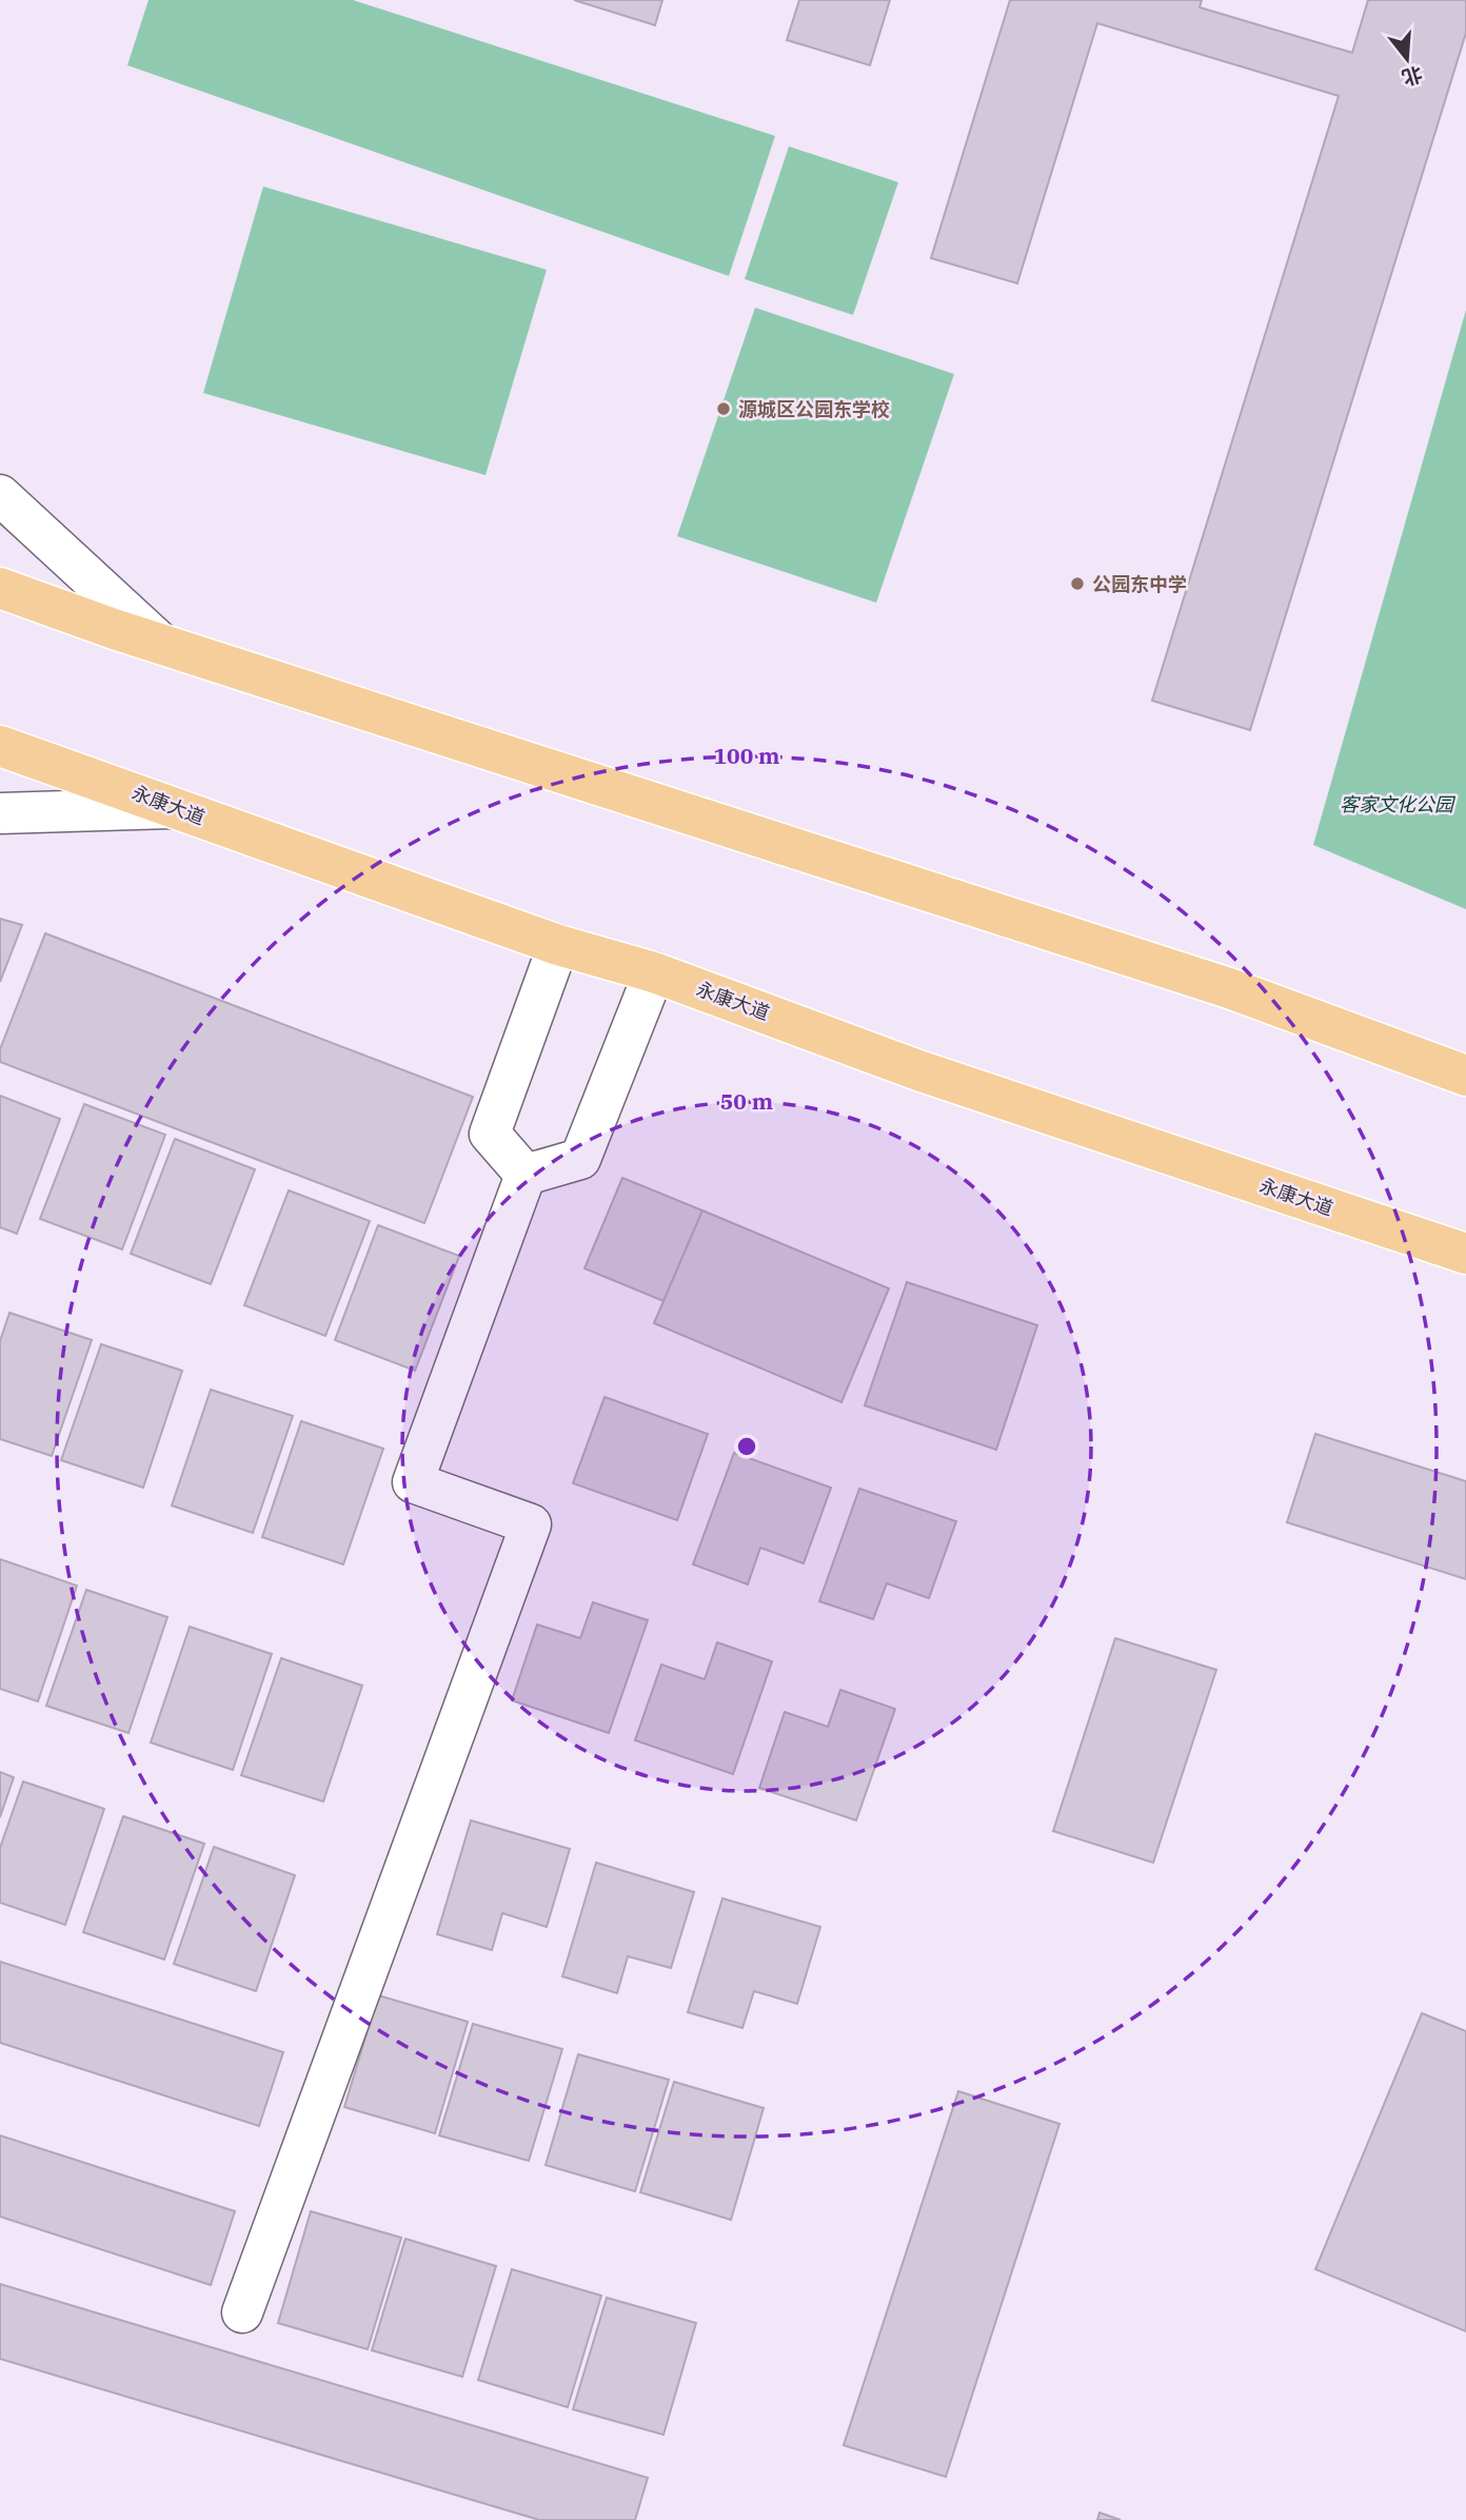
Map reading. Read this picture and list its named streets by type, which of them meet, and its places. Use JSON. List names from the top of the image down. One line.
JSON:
{"streets":{"main road":["永康大道"]},"parks":["客家文化公园"],"places":["源城区公园东学校","公园东中学"],"north":"bottom","rings":["100 m","50 m"]}
